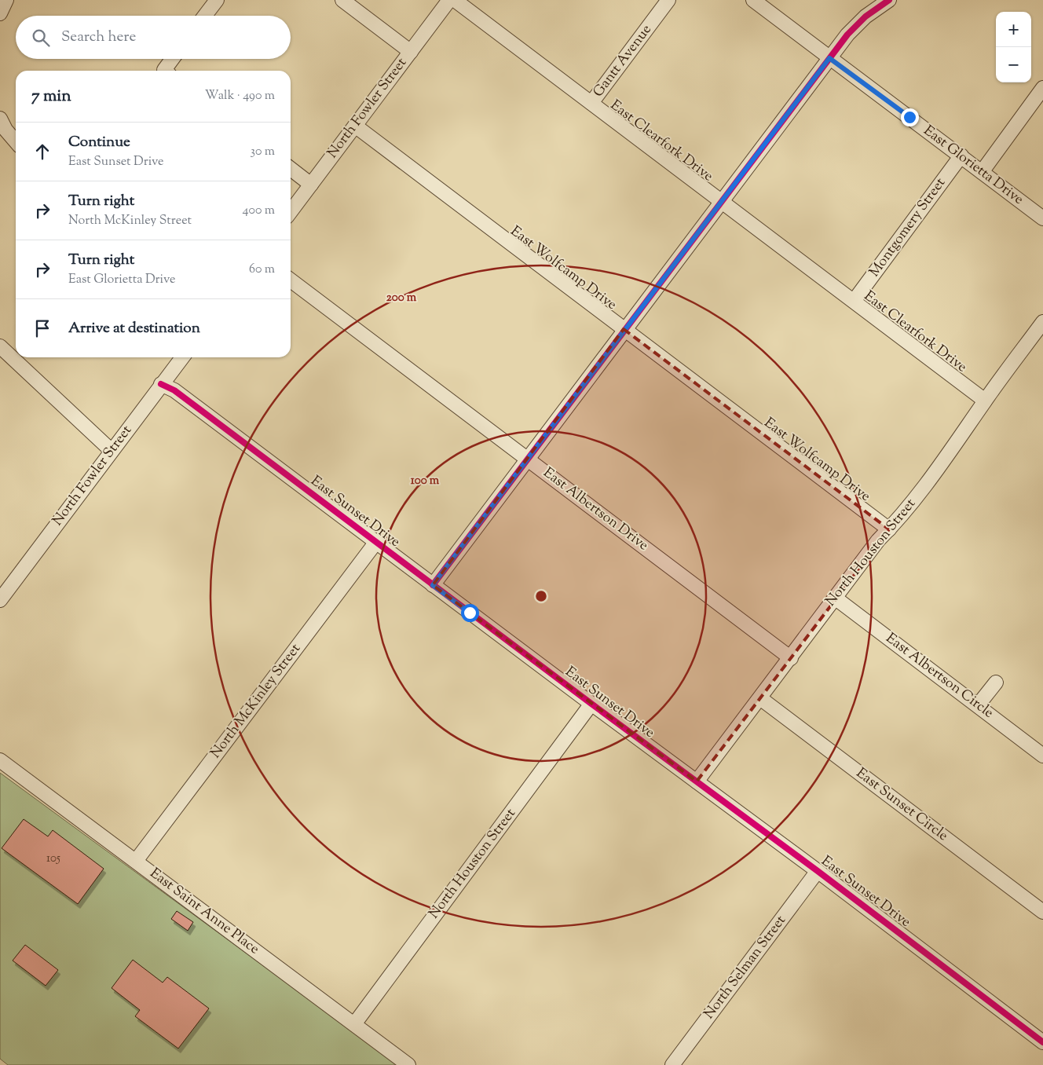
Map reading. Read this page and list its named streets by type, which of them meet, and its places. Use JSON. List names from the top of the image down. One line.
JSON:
{"streets":{"street":["Gantt Avenue","North Fowler Street","East Clearfork Drive","East Glorietta Drive","Montgomery Street","East Wolfcamp Drive","East Albertson Drive","East Sunset Drive","North Houston Street","East Albertson Circle","North McKinley Street","East Sunset Circle","East Saint Anne Place","North Selman Street"]},"crossings":[["Gantt Avenue","East Clearfork Drive"],["North Fowler Street","East Wolfcamp Drive"],["North Fowler Street","East Sunset Drive"],["East Clearfork Drive","Montgomery Street"],["East Clearfork Drive","North Houston Street"],["East Glorietta Drive","Montgomery Street"],["East Wolfcamp Drive","North Houston Street"],["East Albertson Drive","North Houston Street"],["East Sunset Drive","North Houston Street"],["East Sunset Drive","North McKinley Street"],["East Sunset Drive","North Selman Street"],["North Houston Street","East Albertson Circle"],["North Houston Street","East Sunset Circle"],["North Houston Street","East Saint Anne Place"],["North McKinley Street","East Saint Anne Place"]],"house_numbers":["105"],"page":{"map_buttons":["+","−"],"search":"Search here","heading":["7 min","Walk · 490 m"],"list":[["Continue","East Sunset Drive","30 m"],["Turn right","North McKinley Street","400 m"],["Turn right","East Glorietta Drive","60 m"],"Arrive at destination"]},"rings":["200 m","100 m"]}
